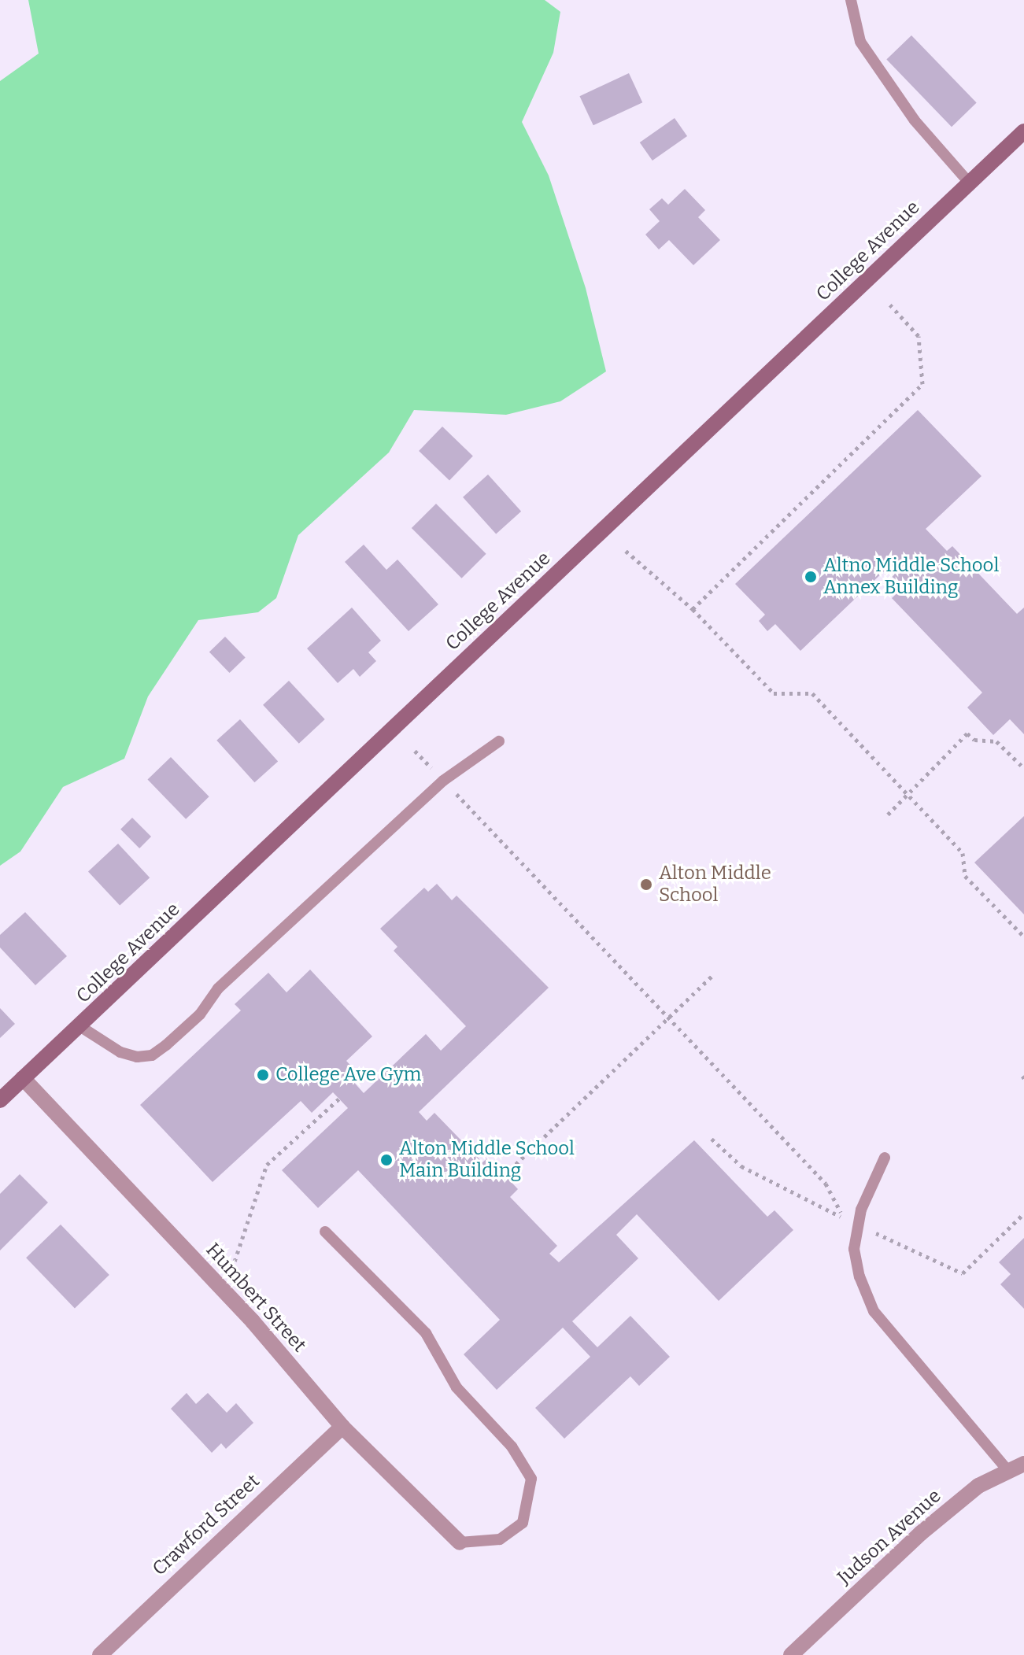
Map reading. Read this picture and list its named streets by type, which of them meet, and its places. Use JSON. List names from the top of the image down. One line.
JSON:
{"streets":{"main road":["College Avenue"],"street":["Humbert Street","Crawford Street","Judson Avenue"]},"crossings":[["College Avenue","Humbert Street"],["Humbert Street","Crawford Street"]],"places":["Altno Middle School Annex Building","Alton Middle School","College Ave Gym","Alton Middle School Main Building"]}
